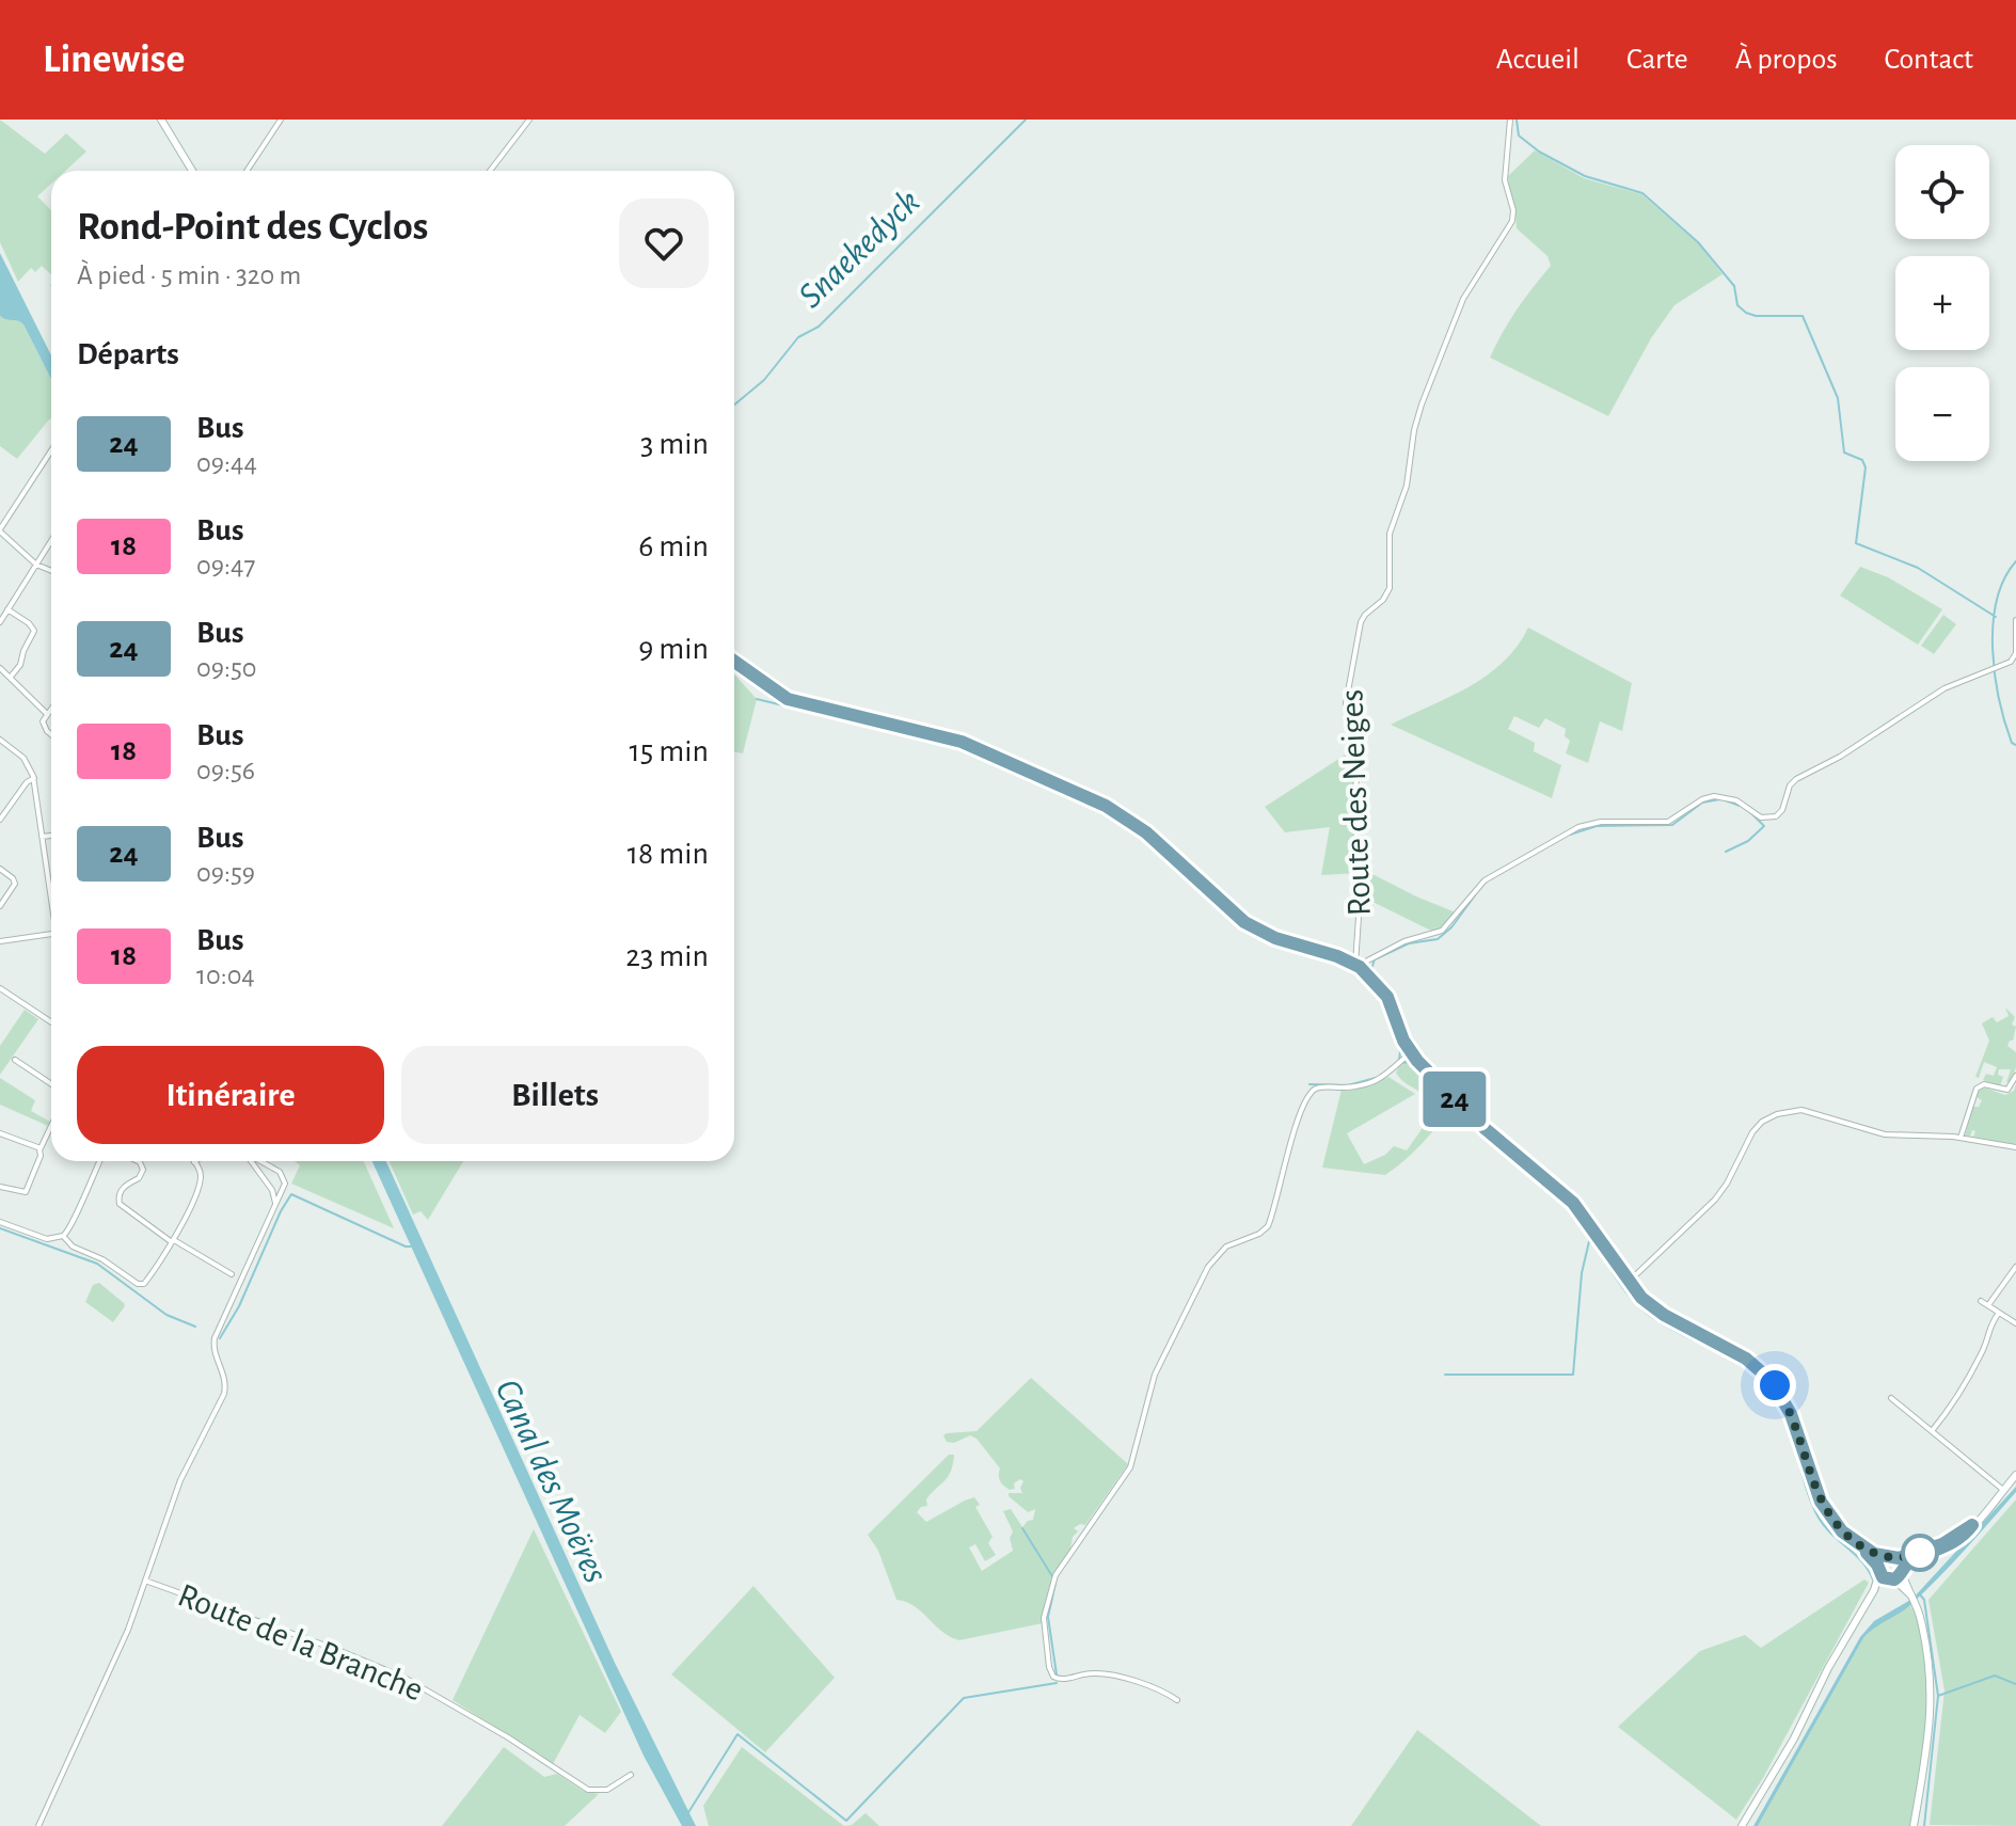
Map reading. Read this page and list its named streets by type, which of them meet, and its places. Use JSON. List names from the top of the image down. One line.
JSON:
{"streets":{"street":["Route des Neiges","Route de la Branche"]},"water":["Snaekedyck","Canal des Moëres"],"lines":["bus line 24"],"page":{"header":"Linewise","nav":["Accueil","Carte","À propos","Contact"],"on_map":"24","map_buttons":["+","−"],"heading":[["Rond-Point des Cyclos","À pied · 5 min · 320 m"],"Départs"],"list":[{"mark":"24","name":"Bus","note":"09:44","value":"3 min"},{"mark":"18","name":"Bus","note":"09:47","value":"6 min"},{"mark":"24","name":"Bus","note":"09:50","value":"9 min"},{"mark":"18","name":"Bus","note":"09:56","value":"15 min"},{"mark":"24","name":"Bus","note":"09:59","value":"18 min"},{"mark":"18","name":"Bus","note":"10:04","value":"23 min"}],"buttons":["Itinéraire","Billets"]}}
